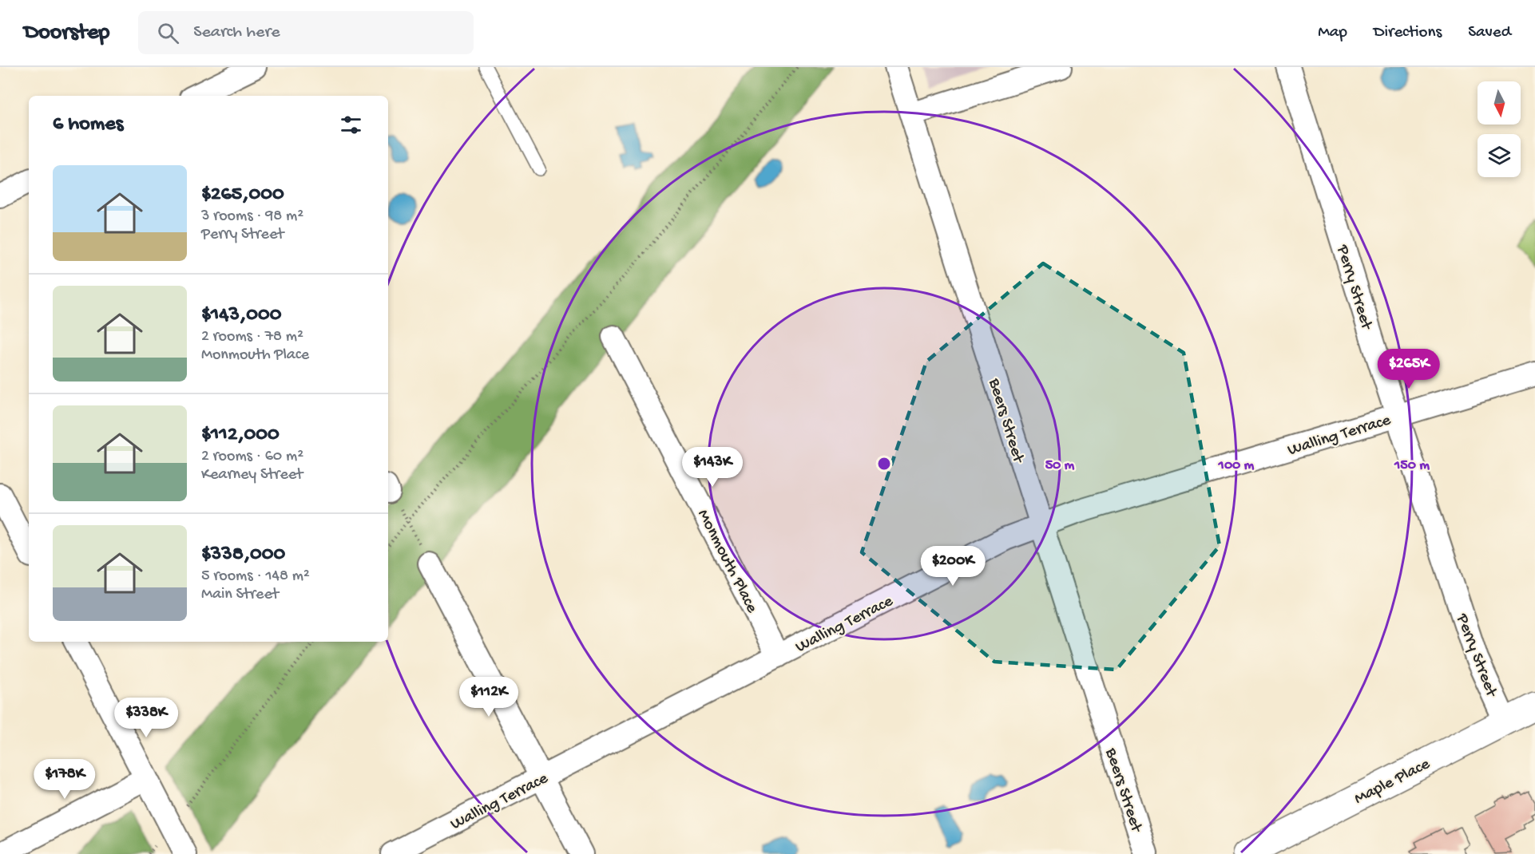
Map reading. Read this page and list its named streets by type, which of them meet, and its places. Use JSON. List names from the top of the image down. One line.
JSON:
{"streets":{"main road":["Maple Place"],"street":["Perry Street","Beers Street","Walling Terrace","Monmouth Place"]},"crossings":[["Perry Street","Walling Terrace"],["Perry Street","Maple Place"],["Beers Street","Walling Terrace"],["Walling Terrace","Monmouth Place"]],"north":"bottom","page":{"header":"Doorstep","search":"Search here","nav":["Map","Directions","Saved"],"heading":"6 homes","list":[{"name":"$265,000","note":"3 rooms · 98 m² · Perry Street"},{"name":"$143,000","note":"2 rooms · 78 m² · Monmouth Place"},{"name":"$112,000","note":"2 rooms · 60 m² · Kearney Street"},{"name":"$338,000","note":"5 rooms · 148 m² · Main Street"}],"price":["$265K","$143K","$200K","$112K","$338K","$178K"]},"rings":["50 m","100 m","150 m"]}
